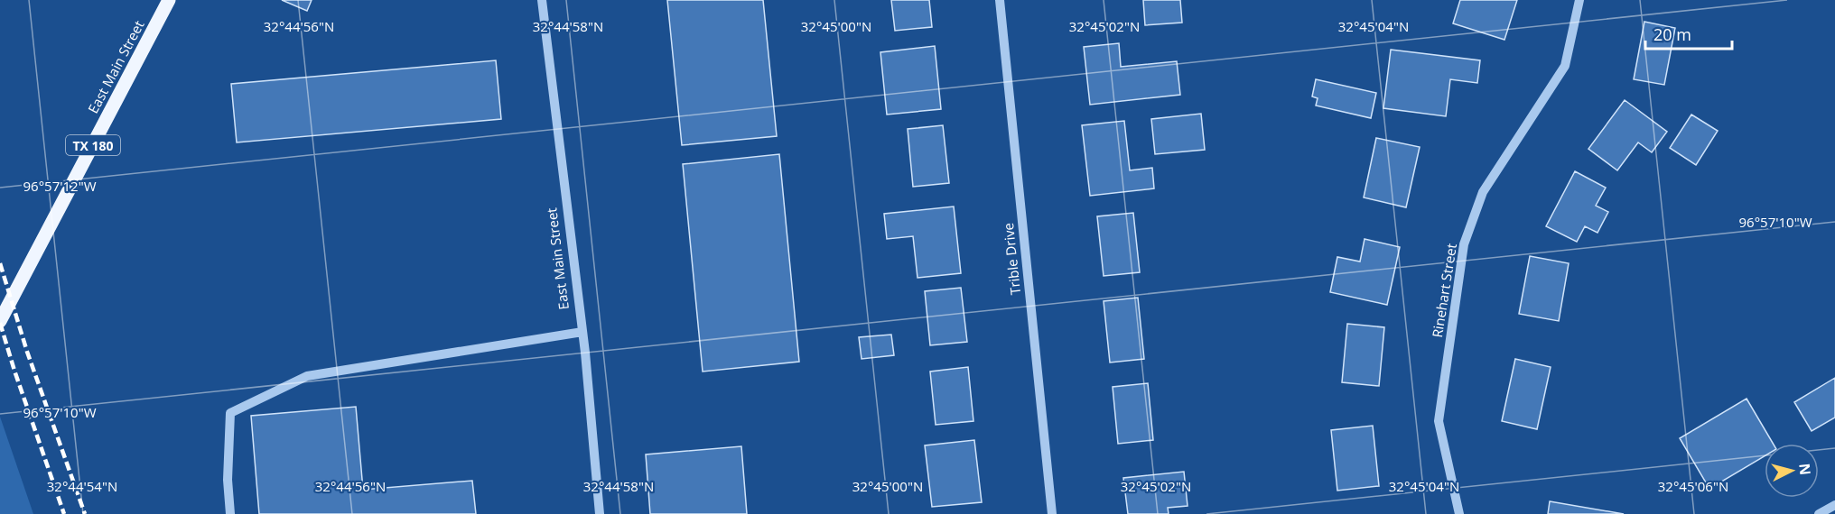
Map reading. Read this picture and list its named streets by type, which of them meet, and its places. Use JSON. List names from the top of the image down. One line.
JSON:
{"streets":{"main road":["East Main Street","TX 180"],"street":["Trible Drive","Rinehart Street"]},"scale_bar":"20 m","north":"right","coordinates":["32°44'56\"N","32°44'58\"N","32°45'00\"N","32°45'02\"N","32°45'04\"N","96°57'12\"W","96°57'10\"W","32°44'54\"N","32°45'06\"N"]}
